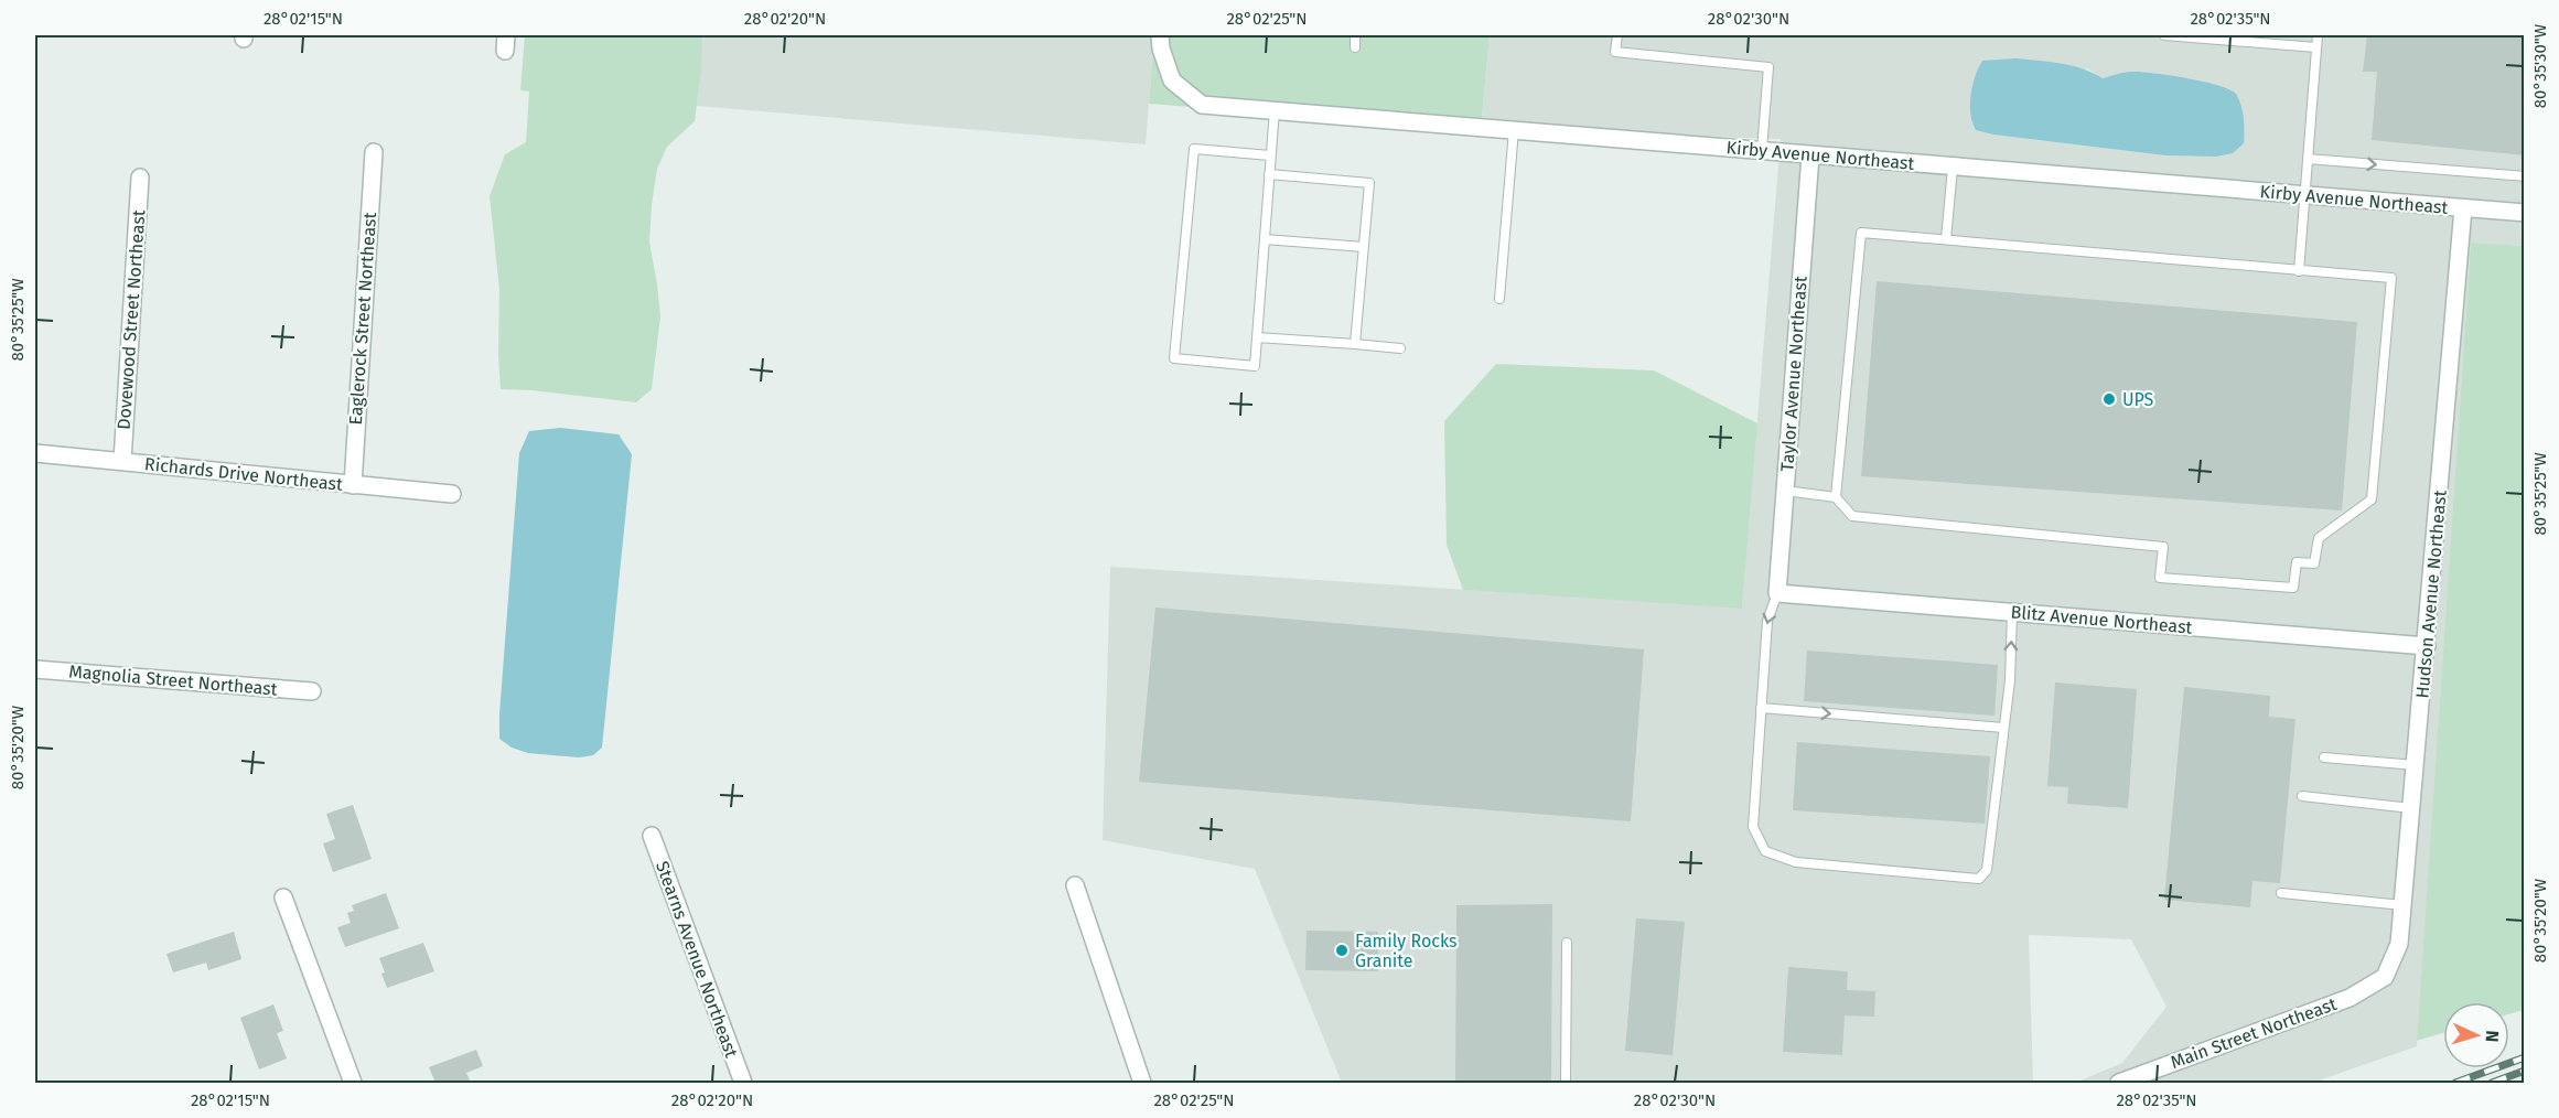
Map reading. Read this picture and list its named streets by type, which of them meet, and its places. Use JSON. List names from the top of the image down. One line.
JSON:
{"streets":{"street":["Kirby Avenue Northeast","Eaglerock Street Northeast","Dovewood Street Northeast","Taylor Avenue Northeast","Richards Drive Northeast","Hudson Avenue Northeast","Blitz Avenue Northeast","Magnolia Street Northeast","Stearns Avenue Northeast","Main Street Northeast"]},"crossings":[["Kirby Avenue Northeast","Taylor Avenue Northeast"],["Kirby Avenue Northeast","Hudson Avenue Northeast"],["Eaglerock Street Northeast","Richards Drive Northeast"],["Dovewood Street Northeast","Richards Drive Northeast"],["Taylor Avenue Northeast","Blitz Avenue Northeast"],["Hudson Avenue Northeast","Blitz Avenue Northeast"],["Hudson Avenue Northeast","Main Street Northeast"]],"places":["UPS","Family Rocks Granite"],"north":"right","coordinates":["28°02'15\"N","28°02'20\"N","28°02'25\"N","28°02'30\"N","28°02'35\"N","80°35'30\"W","80°35'25\"W","80°35'20\"W"]}
